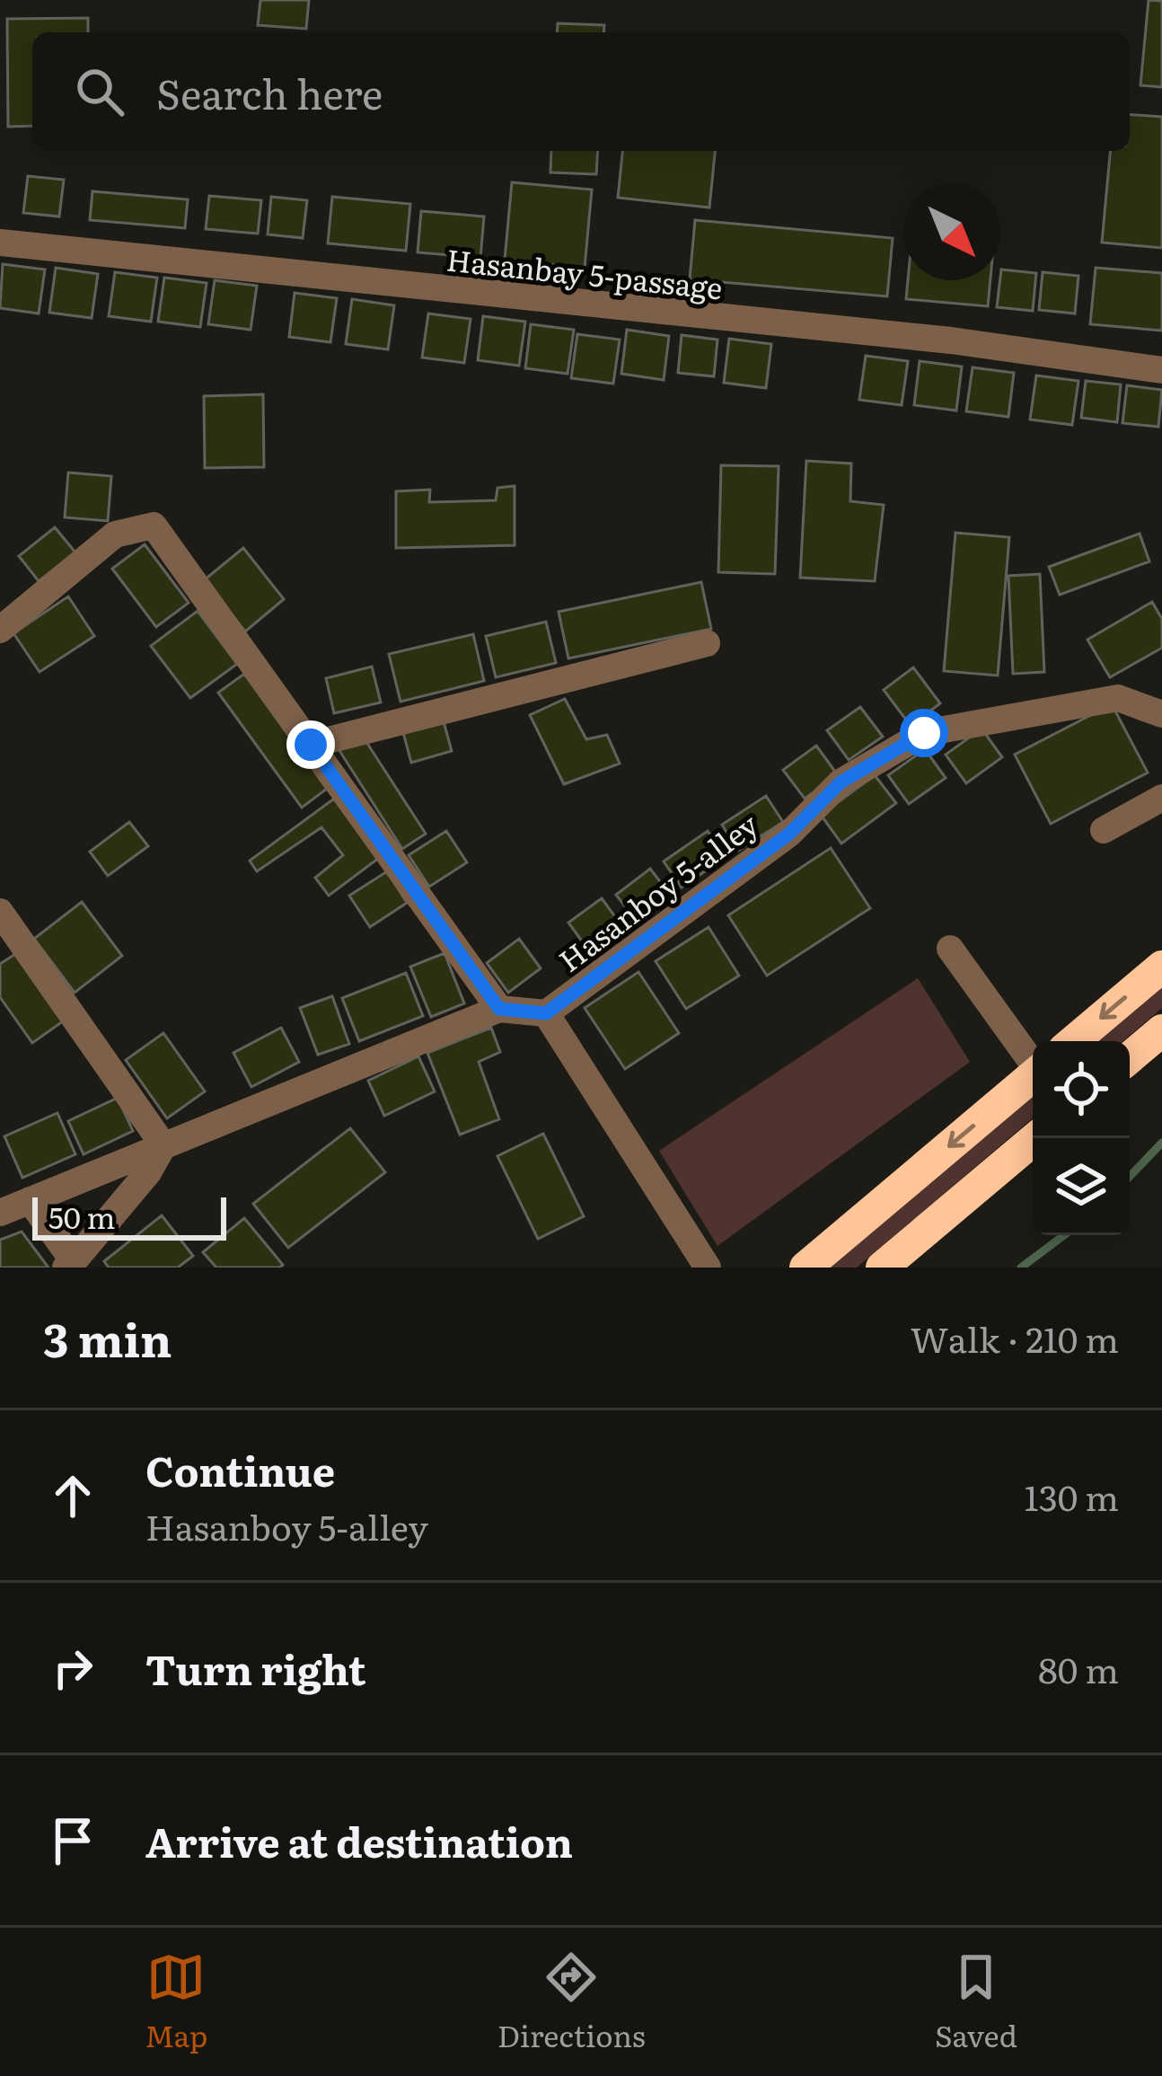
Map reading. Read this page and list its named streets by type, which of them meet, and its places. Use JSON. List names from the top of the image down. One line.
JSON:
{"streets":{"street":["Hasanbay 5-passage","Hasanboy 5-alley"]},"scale_bar":"50 m","north":"bottom right","page":{"search":"Search here","scale":"50 m","heading":["3 min","Walk · 210 m"],"list":[["Continue","Hasanboy 5-alley","130 m"],["Turn right","80 m"],"Arrive at destination"],"nav":["Map","Directions","Saved"]}}
